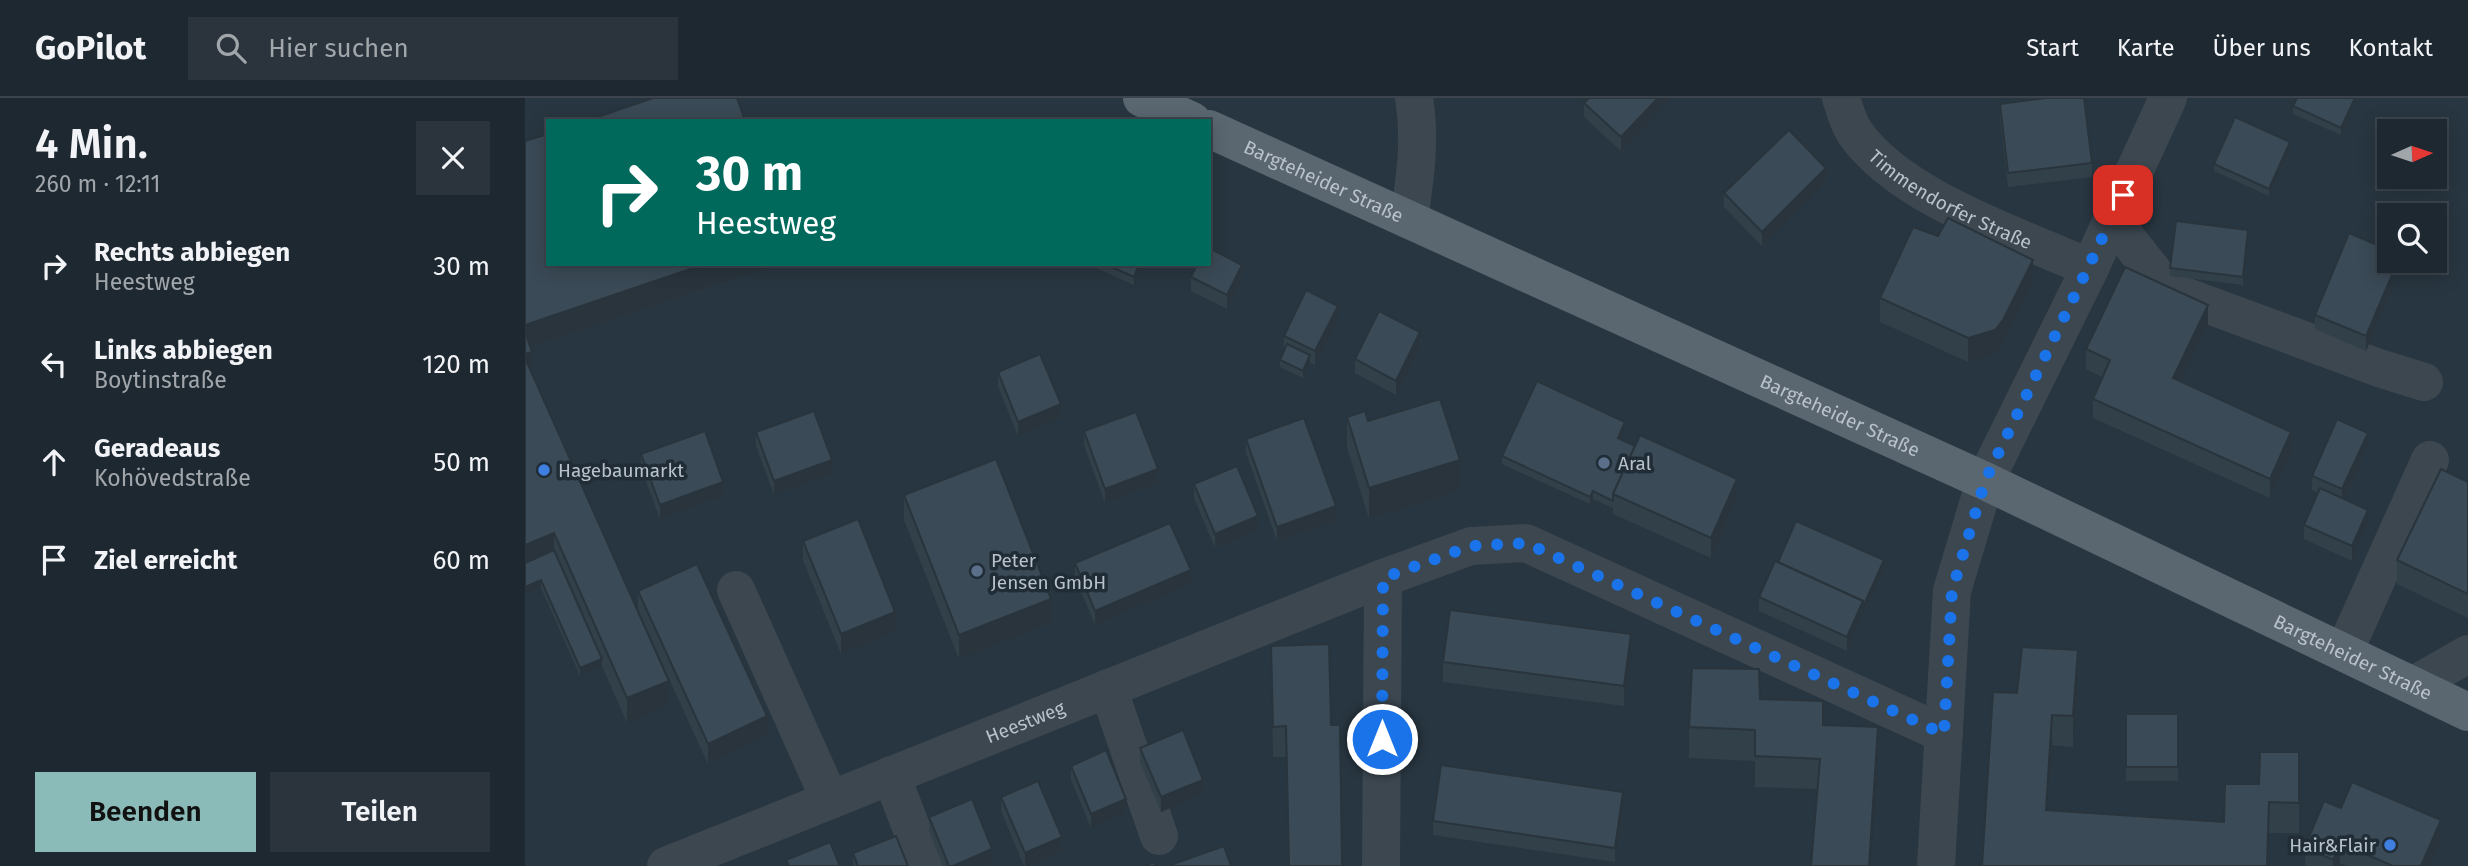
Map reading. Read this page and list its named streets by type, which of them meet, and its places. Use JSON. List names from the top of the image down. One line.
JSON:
{"streets":{"main road":["Bargteheider Straße"],"street":["Timmendorfer Straße","Heestweg"]},"places":["Aral","Hagebaumarkt","Peter Jensen GmbH","Hair&Flair"],"north":"right","page":{"header":"GoPilot","search":"Hier suchen","nav":["Start","Karte","Über uns","Kontakt"],"heading":["4 Min.","260 m · 12:11"],"turn":["30 m","Heestweg"],"list":[{"name":"Rechts abbiegen","note":"Heestweg","value":"30 m"},{"name":"Links abbiegen","note":"Boytinstraße","value":"120 m"},{"name":"Geradeaus","note":"Kohövedstraße","value":"50 m"},{"name":"Ziel erreicht","value":"60 m"}],"buttons":["Beenden","Teilen"]}}
